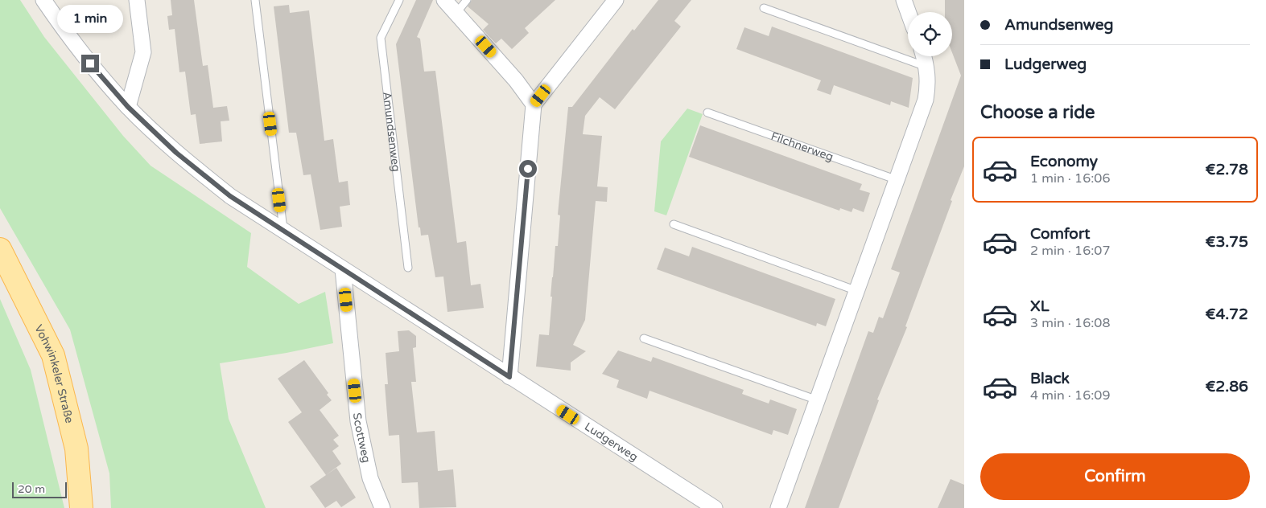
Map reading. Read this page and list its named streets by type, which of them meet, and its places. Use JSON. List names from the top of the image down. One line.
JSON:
{"streets":{"main road":["Vohwinkeler Straße"],"street":["Scottweg","Ludgerweg"],"lane":["Amundsenweg","Filchnerweg"]},"crossings":[["Scottweg","Ludgerweg"]],"scale_bar":"20 m","page":{"banner":["Amundsenweg","Ludgerweg"],"bubble":"1 min","heading":"Choose a ride","list":[{"name":"Economy","note":"1 min · 16:06","value":"€2.78"},{"name":"Comfort","note":"2 min · 16:07","value":"€3.75"},{"name":"XL","note":"3 min · 16:08","value":"€4.72"},{"name":"Black","note":"4 min · 16:09","value":"€2.86"}],"buttons":"Confirm","scale":"20 m"}}
